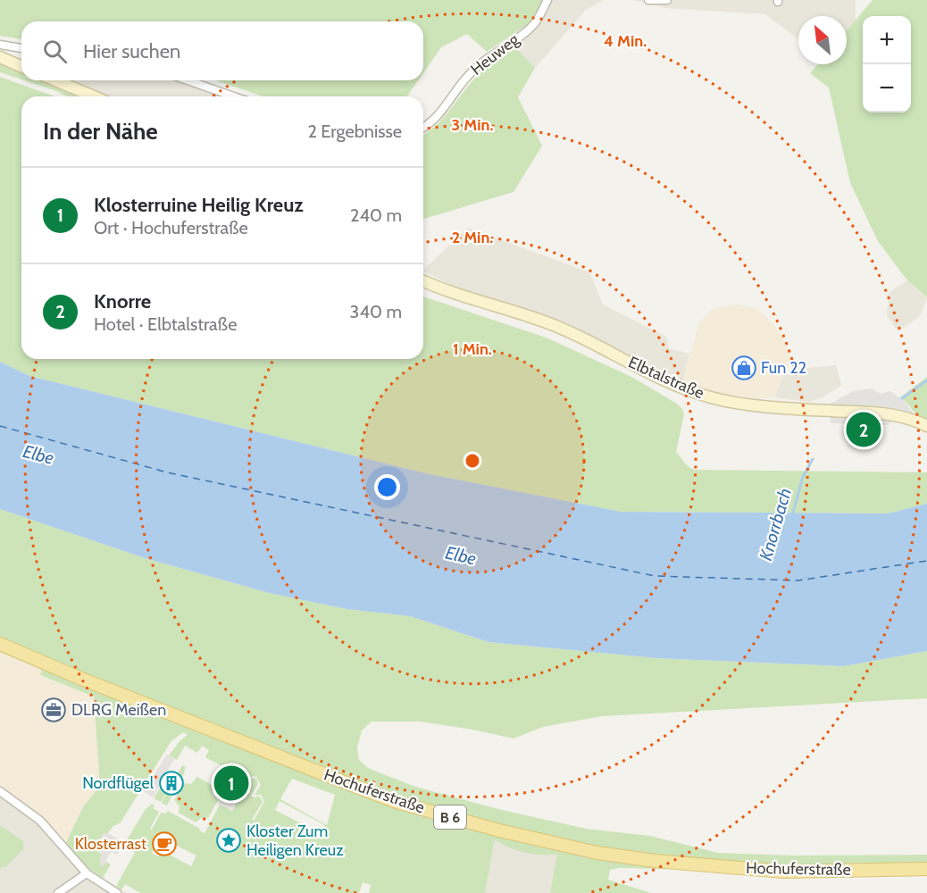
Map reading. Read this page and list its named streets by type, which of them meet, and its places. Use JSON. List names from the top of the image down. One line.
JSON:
{"streets":{"main road":["Hochuferstraße","B 6"],"street":["Heuweg","Elbtalstraße"]},"water":["Elbe","Knorrbach"],"places":{"shop":["Fun 22"],"office":["DLRG Meißen"],"building":["Nordflügel"],"place":["Kloster Zum Heiligen Kreuz"],"cafe":["Klosterrast"]},"north":"top left","page":{"map_buttons":["+","−"],"search":"Hier suchen","heading":["In der Nähe","2 Ergebnisse"],"list":[{"mark":"1","name":"Klosterruine Heilig Kreuz","note":"Ort · Hochuferstraße","value":"240 m"},{"mark":"2","name":"Knorre","note":"Hotel · Elbtalstraße","value":"340 m"}],"pins":["2","1"]},"rings":["4 Min.","3 Min.","2 Min.","1 Min."]}
